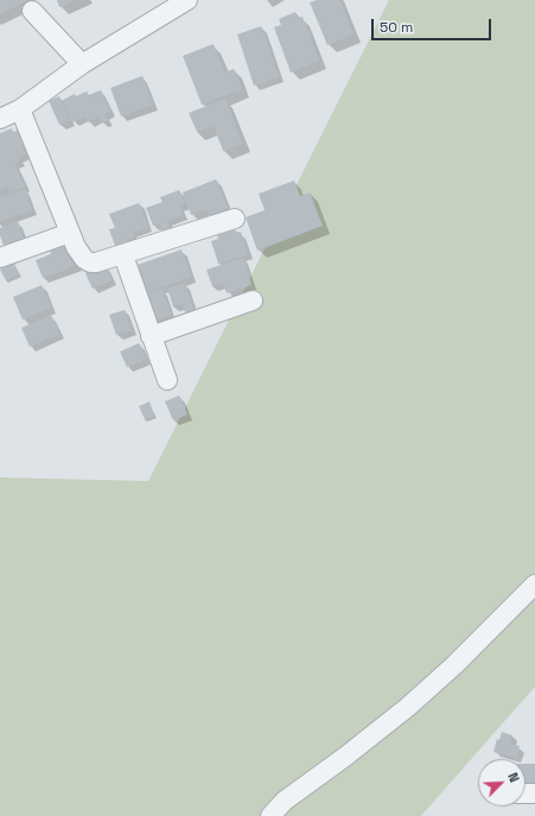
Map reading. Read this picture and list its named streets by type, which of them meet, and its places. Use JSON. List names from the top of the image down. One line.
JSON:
{"scale_bar":"50 m","north":"top right"}
